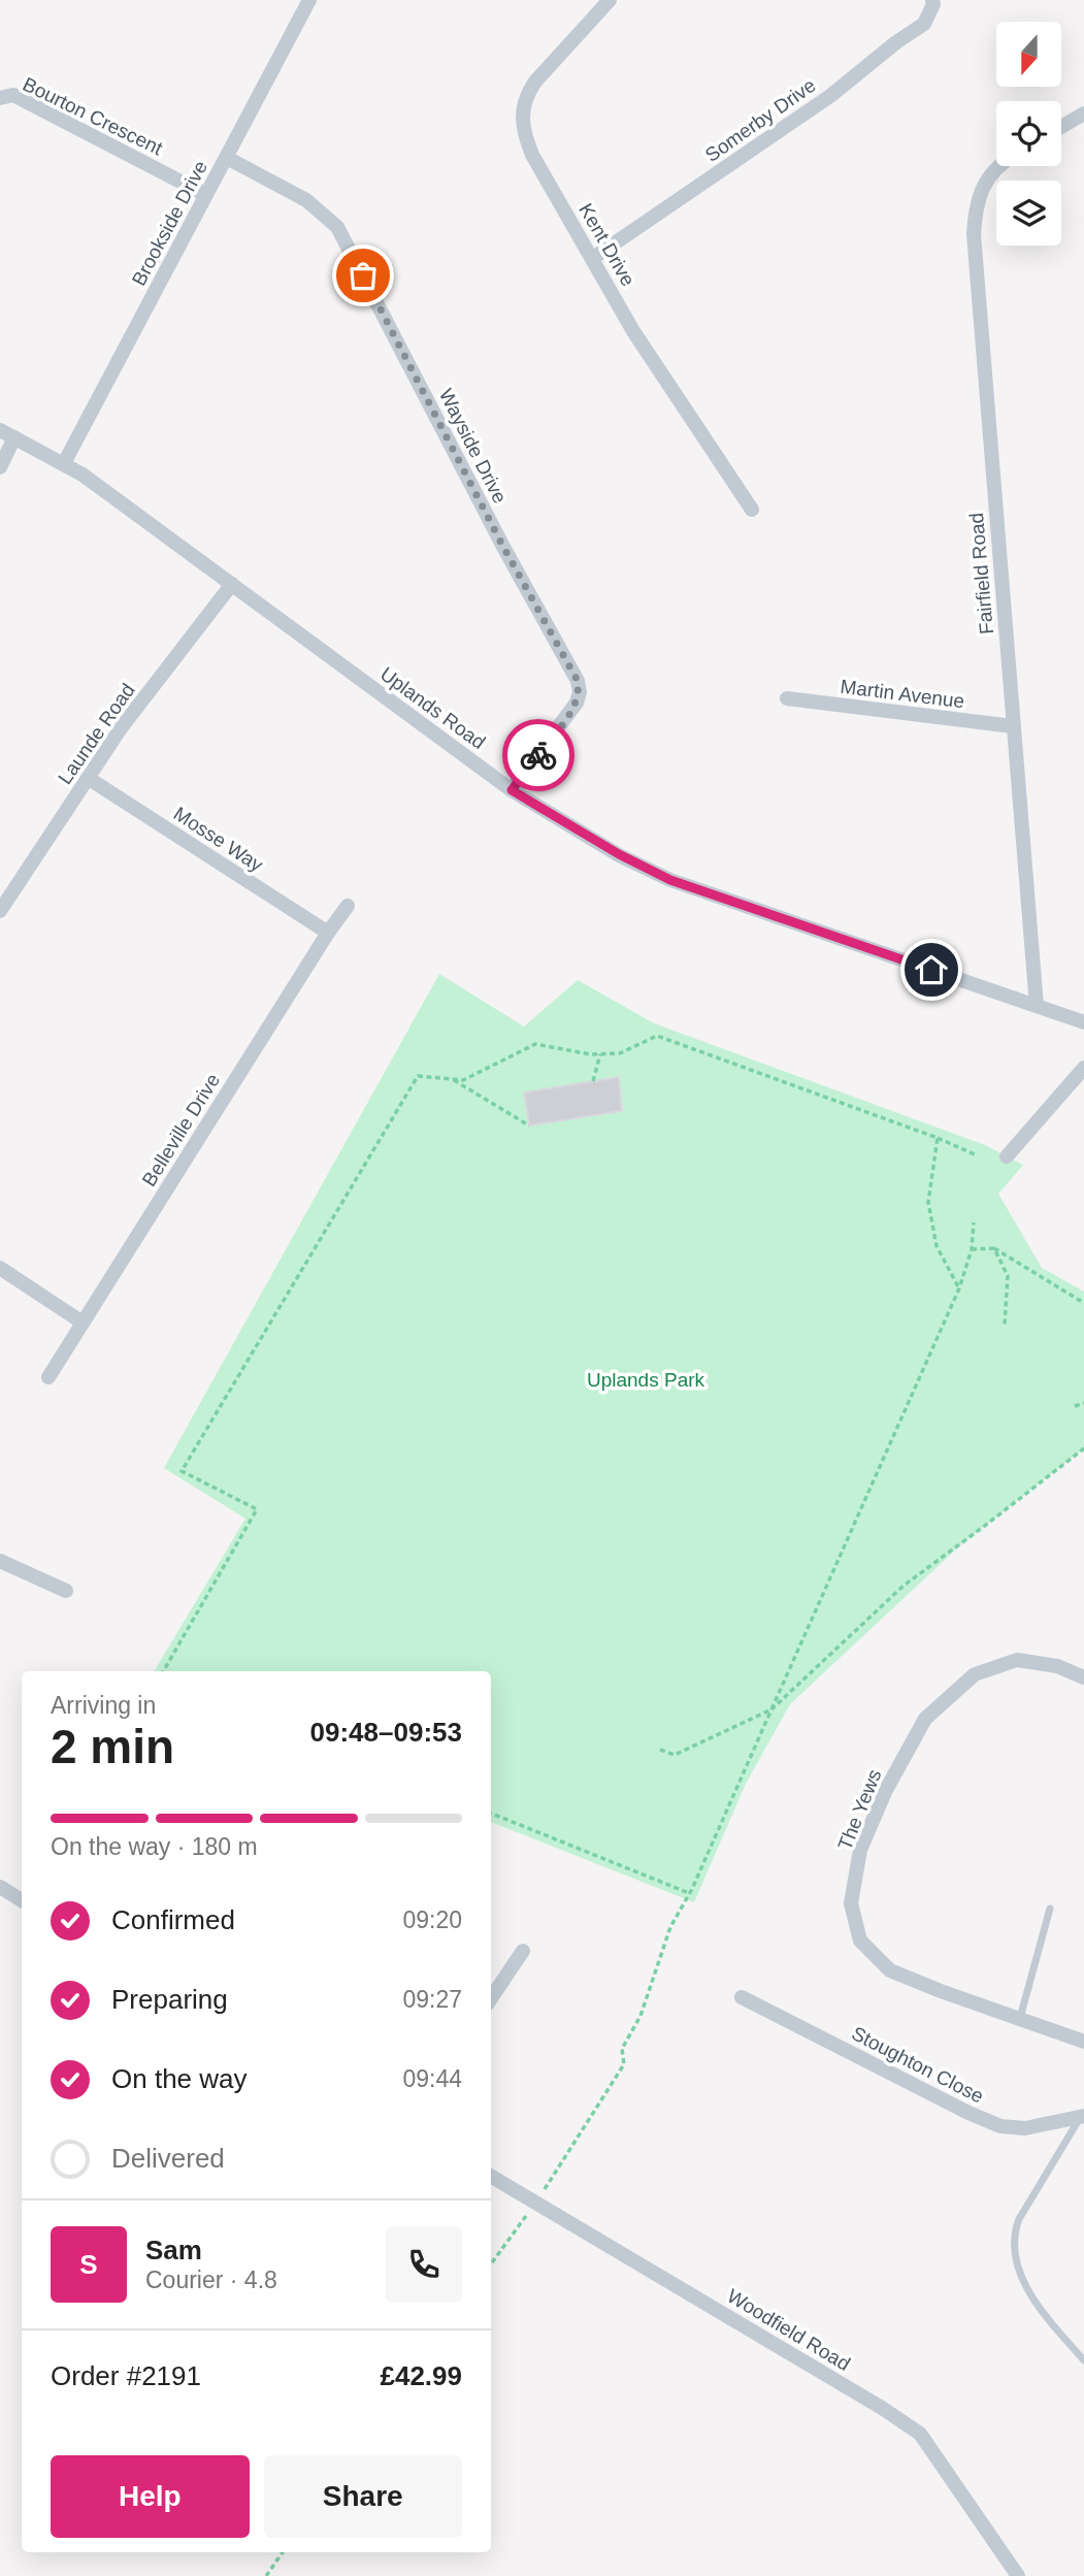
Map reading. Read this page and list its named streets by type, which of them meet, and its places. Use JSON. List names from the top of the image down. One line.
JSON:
{"streets":{"street":["Bourton Crescent","Somerby Drive","Brookside Drive","Kent Drive","Wayside Drive","Fairfield Road","Martin Avenue","Uplands Road","Launde Road","Mosse Way","Belleville Drive","The Yews","Stoughton Close","Woodfield Road"]},"crossings":[["Bourton Crescent","Brookside Drive"],["Somerby Drive","Kent Drive"],["Brookside Drive","Wayside Drive"],["Brookside Drive","Uplands Road"],["Wayside Drive","Uplands Road"],["Fairfield Road","Martin Avenue"],["Fairfield Road","Uplands Road"],["Uplands Road","Launde Road"],["Launde Road","Mosse Way"],["Mosse Way","Belleville Drive"]],"parks":["Uplands Park"],"north":"bottom","page":{"heading":["2 min","Arriving in","09:48–09:53"],"panel":["Sam","Courier · 4.8","Order #2191","£42.99"],"bar":"On the way · 180 m","list":[["Confirmed","09:20"],["Preparing","09:27"],["On the way","09:44"],"Delivered"],"round":"S","buttons":["Help","Share"]}}
